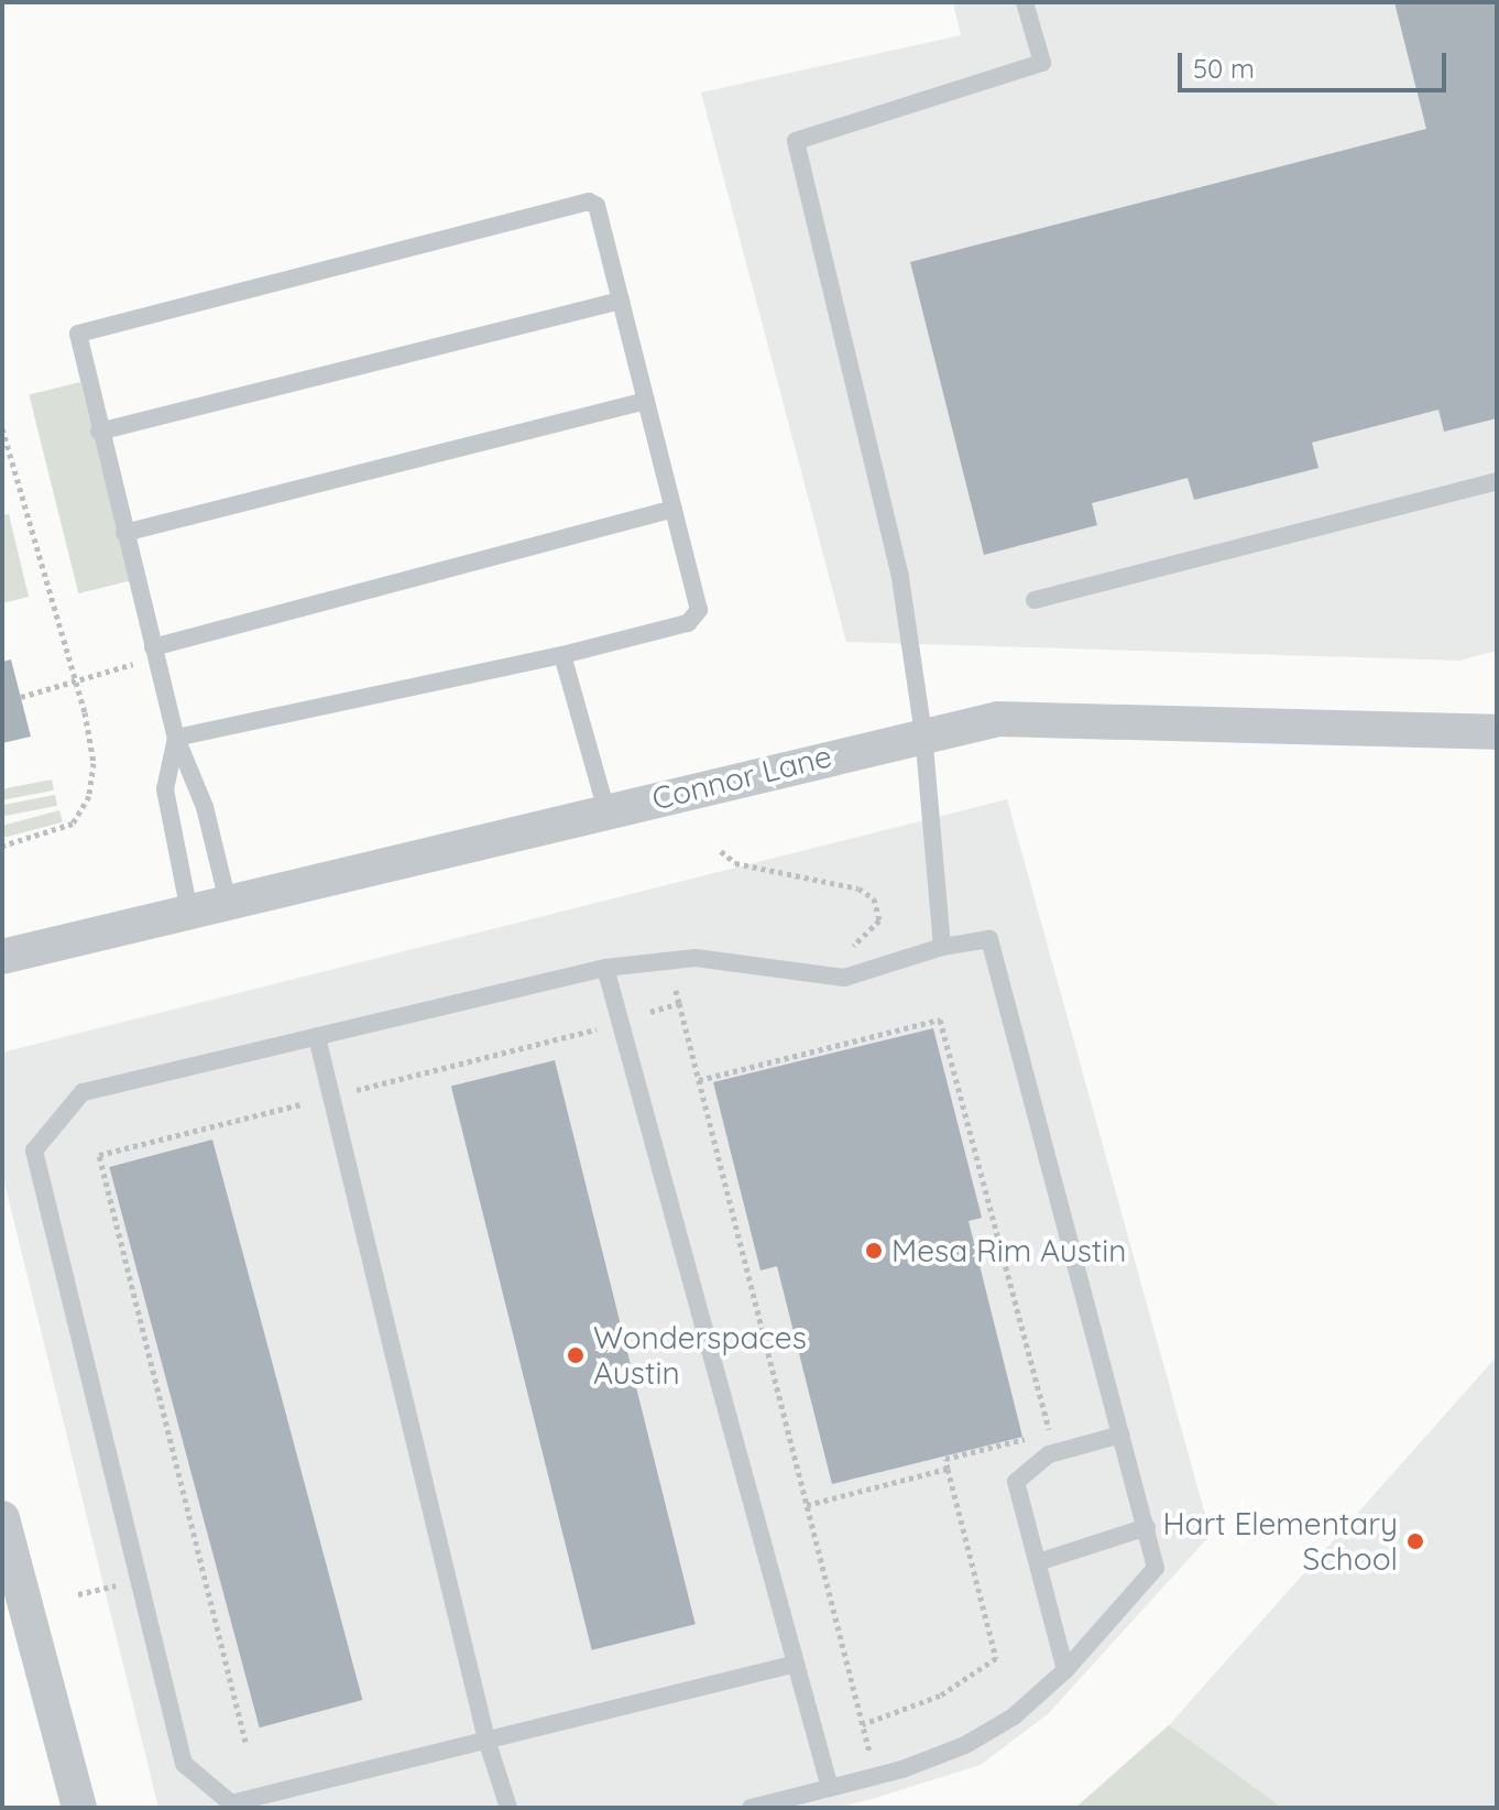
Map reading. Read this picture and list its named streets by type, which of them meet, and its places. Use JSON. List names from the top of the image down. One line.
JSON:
{"streets":{"street":["Connor Lane"]},"places":["Mesa Rim Austin","Wonderspaces Austin","Hart Elementary School"],"scale_bar":"50 m"}
